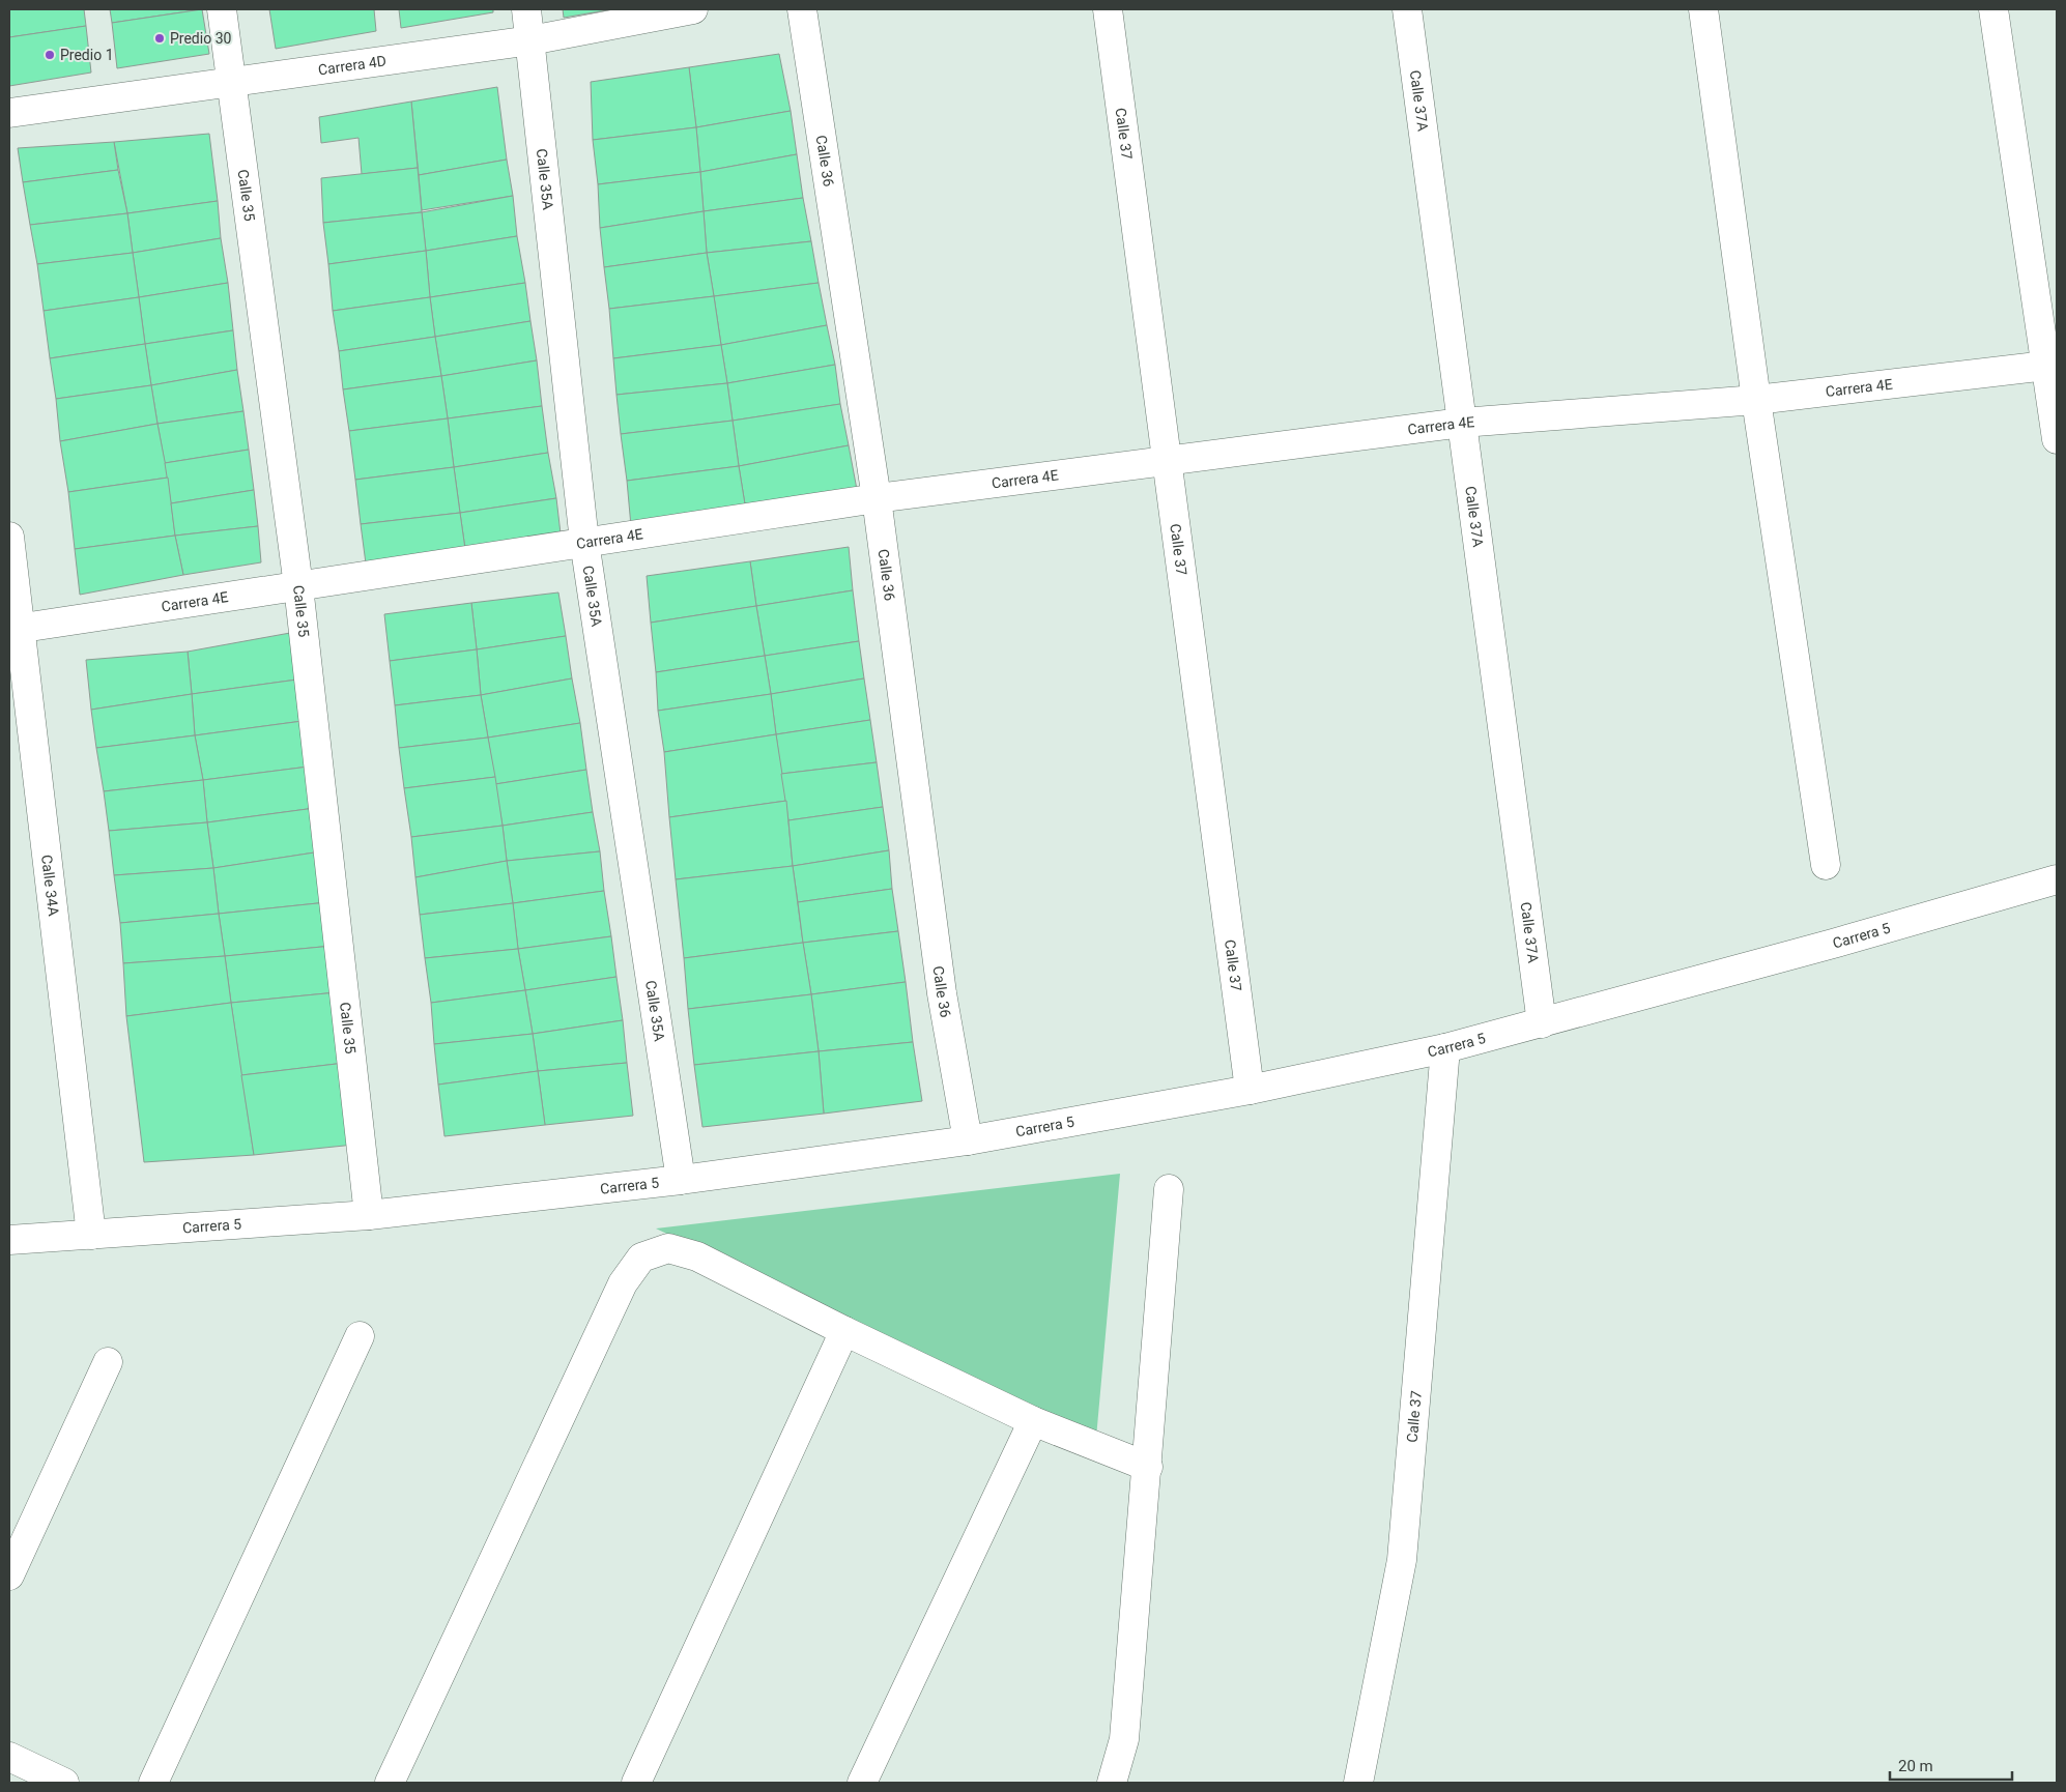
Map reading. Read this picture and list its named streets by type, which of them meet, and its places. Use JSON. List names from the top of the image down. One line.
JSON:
{"streets":{"street":["Carrera 4D","Calle 37A","Calle 37","Calle 36","Calle 35A","Calle 35","Carrera 4E","Calle 34A","Carrera 5"]},"crossings":[["Carrera 4D","Calle 35A"],["Carrera 4D","Calle 35"],["Calle 37A","Carrera 4E"],["Calle 37A","Carrera 5"],["Calle 37","Carrera 4E"],["Calle 37","Carrera 5"],["Calle 36","Carrera 4E"],["Calle 36","Carrera 5"],["Calle 35A","Carrera 4E"],["Calle 35A","Carrera 5"],["Calle 35","Carrera 4E"],["Calle 35","Carrera 5"],["Carrera 4E","Calle 34A"],["Calle 34A","Carrera 5"]],"places":["Predio 30","Predio 1"],"scale_bar":"20 m"}
